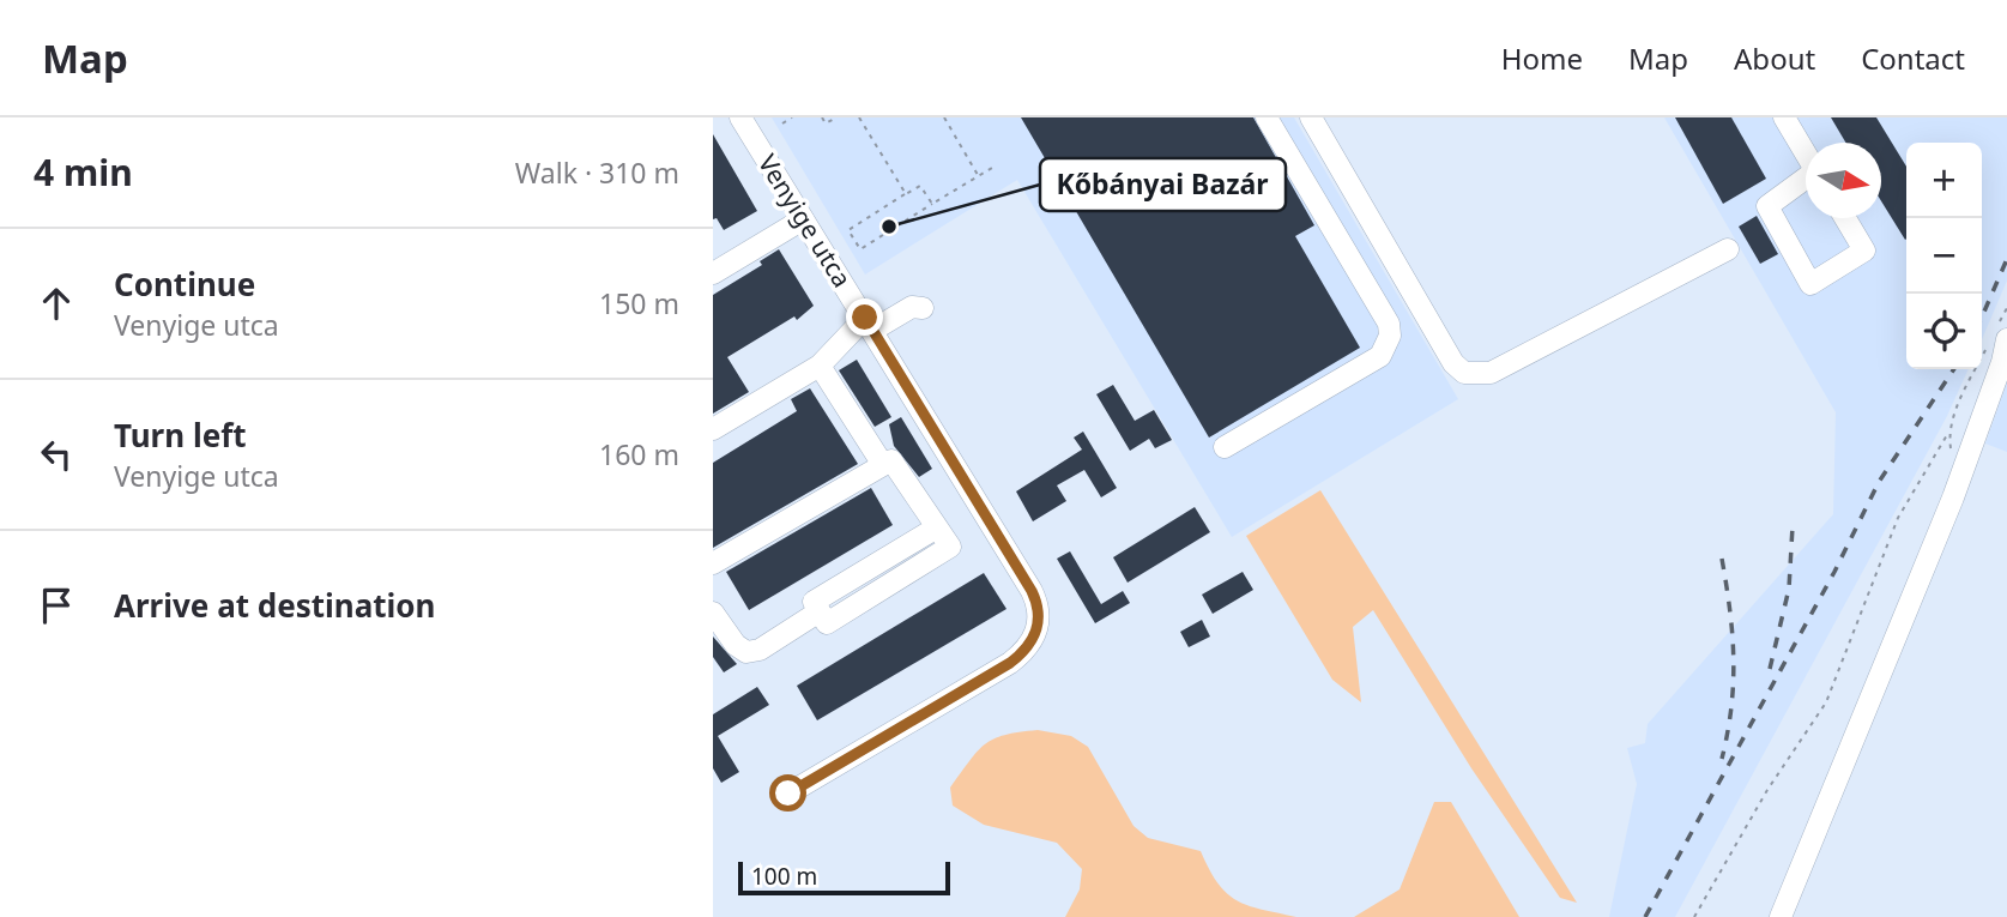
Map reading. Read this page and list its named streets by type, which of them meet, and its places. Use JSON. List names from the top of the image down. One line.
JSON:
{"streets":{"street":["Venyige utca"]},"places":["Kőbányai Bazár"],"scale_bar":"100 m","north":"right","page":{"header":"Map","nav":["Home","Map","About","Contact"],"heading":["4 min","Walk · 310 m"],"map_buttons":["+","−"],"list":[["Continue","Venyige utca","150 m"],["Turn left","Venyige utca","160 m"],"Arrive at destination"],"scale":"100 m"}}
